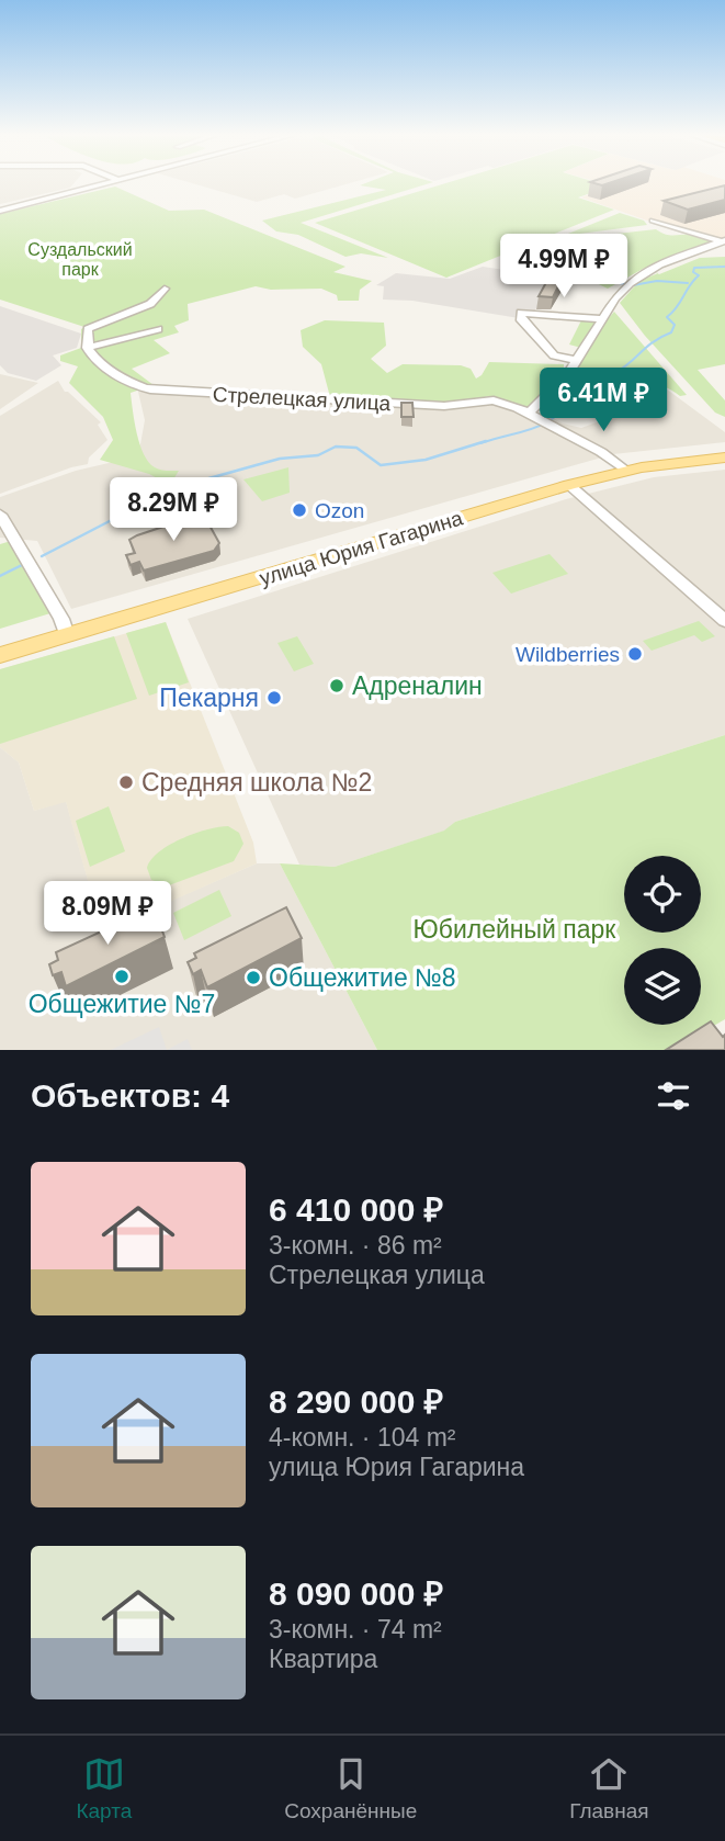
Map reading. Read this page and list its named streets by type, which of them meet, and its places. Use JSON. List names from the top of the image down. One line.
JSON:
{"streets":{"main road":["улица Юрия Гагарина"],"street":["Стрелецкая улица"]},"crossings":[["Стрелецкая улица","улица Юрия Гагарина"]],"parks":["Суздальский парк","Юбилейный парк"],"places":["Ozon","Wildberries","Адреналин","Пекарня","Средняя школа №2","Общежитие №7","Общежитие №8"],"page":{"price":["4.99M ₽","6.41M ₽","8.29M ₽","8.09M ₽"],"heading":"Объектов: 4","list":[{"name":"6 410 000 ₽","note":"3-комн. · 86 m² · Стрелецкая улица"},{"name":"8 290 000 ₽","note":"4-комн. · 104 m² · улица Юрия Гагарина"},{"name":"8 090 000 ₽","note":"3-комн. · 74 m² · Квартира"}],"tabs":["Карта","Сохранённые","Главная"]}}
